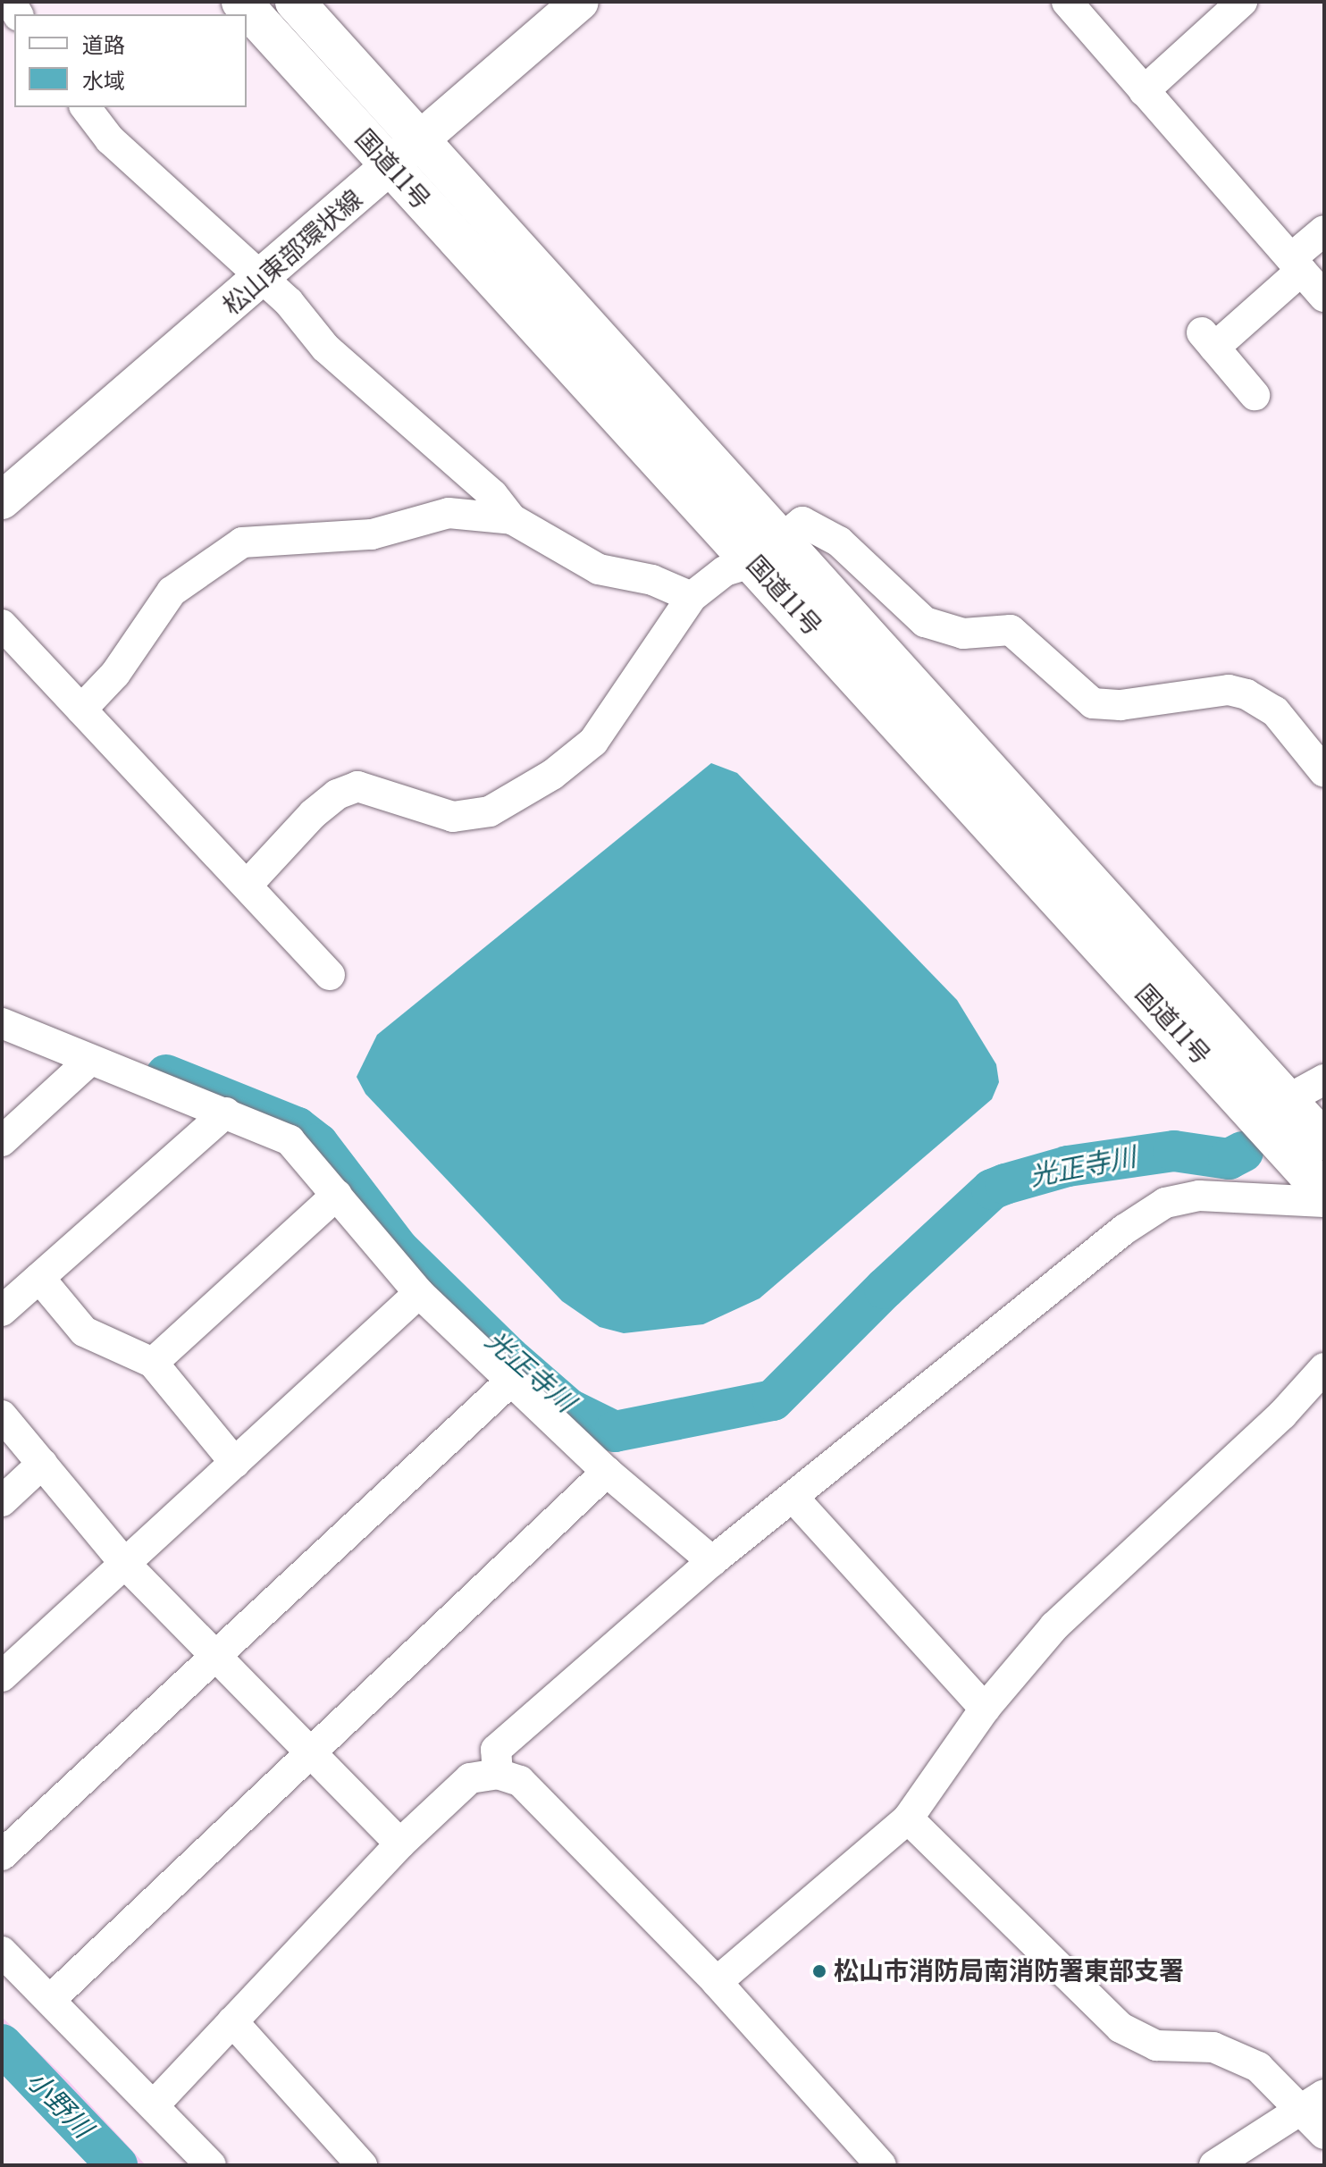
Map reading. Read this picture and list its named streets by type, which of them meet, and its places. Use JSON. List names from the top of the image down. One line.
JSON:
{"streets":{"highway":["国道11号"],"main road":["松山東部環状線"]},"crossings":[["国道11号","松山東部環状線"]],"water":["光正寺川","小野川"],"places":["松山市消防局南消防署東部支署"],"legend":["道路","水域"]}
